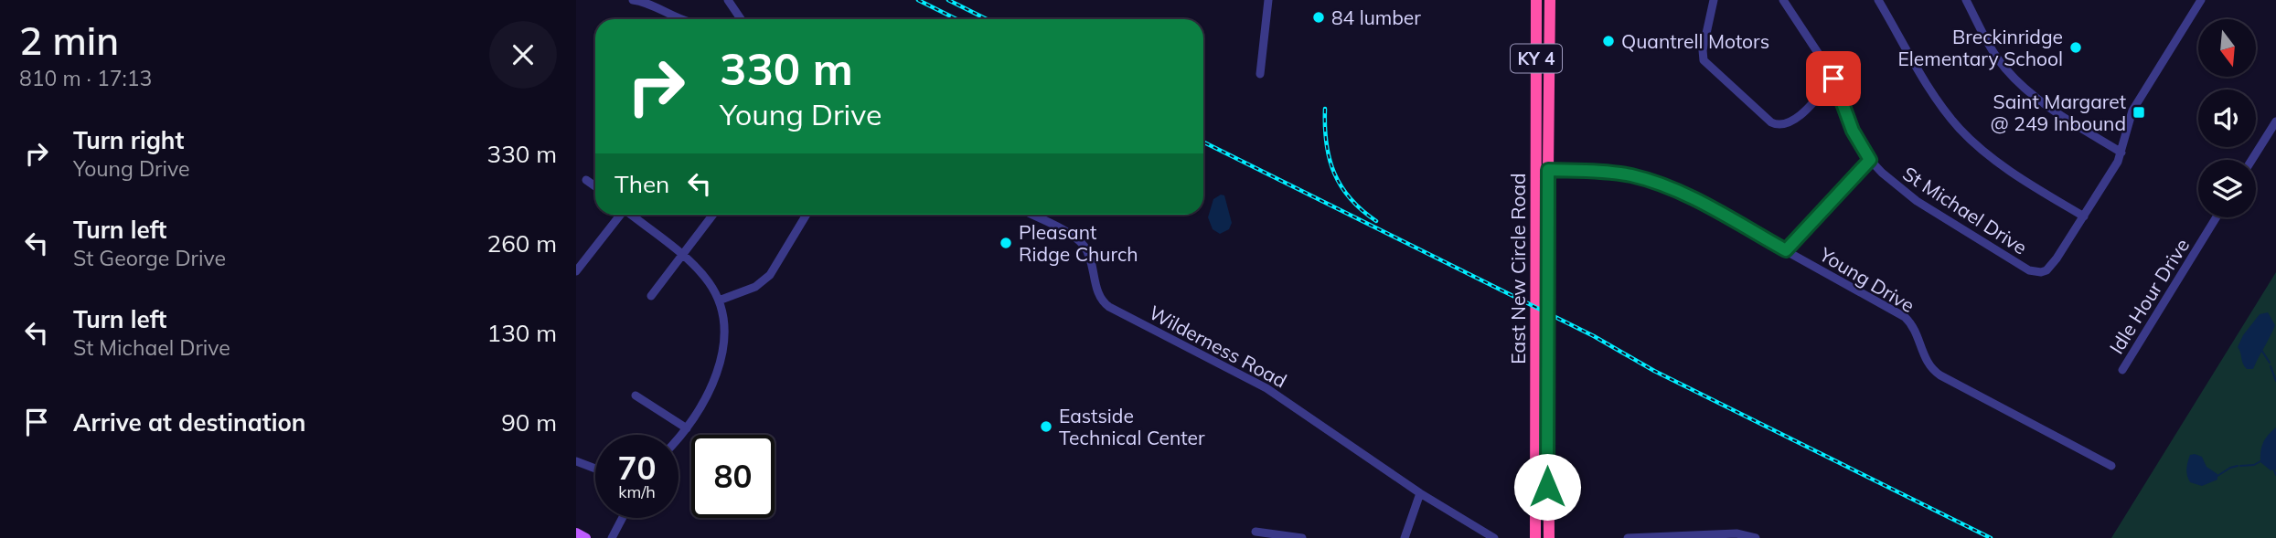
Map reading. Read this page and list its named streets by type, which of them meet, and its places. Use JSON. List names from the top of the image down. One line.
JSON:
{"streets":{"highway":["KY 4","East New Circle Road"],"street":["St Michael Drive","Young Drive","Idle Hour Drive","Wilderness Road"]},"crossings":[["East New Circle Road","Young Drive"]],"places":{"other":["84 lumber","Quantrell Motors","Breckinridge Elementary School","Pleasant Ridge Church","Eastside Technical Center"],"transit":["Saint Margaret @ 249 Inbound"]},"north":"bottom","page":{"heading":["2 min","810 m · 17:13"],"turn":["330 m","Young Drive"],"list":[{"name":"Turn right","note":"Young Drive","value":"330 m"},{"name":"Turn left","note":"St George Drive","value":"260 m"},{"name":"Turn left","note":"St Michael Drive","value":"130 m"},{"name":"Arrive at destination","value":"90 m"}],"then":"Then","speed":"70 km/h","limit":"80"}}
